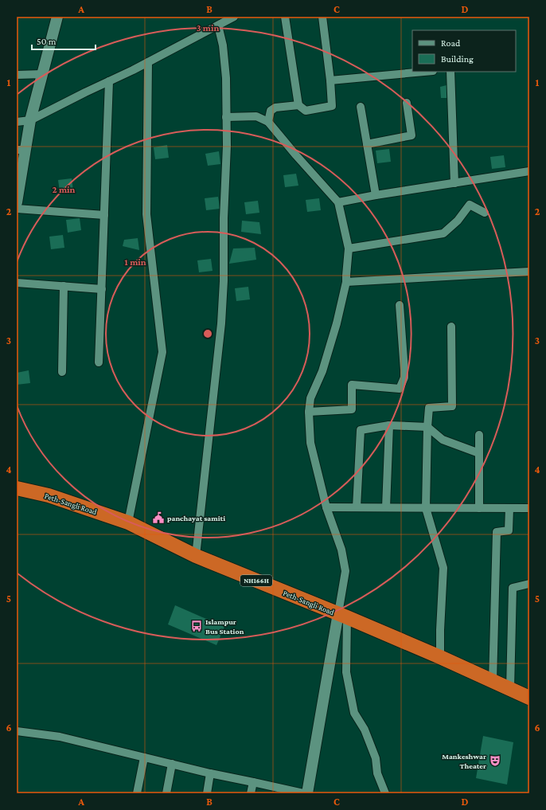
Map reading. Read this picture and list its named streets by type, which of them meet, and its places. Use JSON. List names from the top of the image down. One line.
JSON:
{"streets":{"highway":["Peth-Sangli Road","NH166H"]},"crossings":[["Peth-Sangli Road","NH166H"]],"places":{"public building":["panchayat samiti"],"bus stop":["Islampur Bus Station"],"theatre":["Mankeshwar Theater"]},"legend":["Road","Building"],"scale_bar":"50 m","grid":{"columns":["A","B","C","D"],"rows":["1","2","3","4","5","6"]},"rings":["3 min","2 min","1 min"]}
